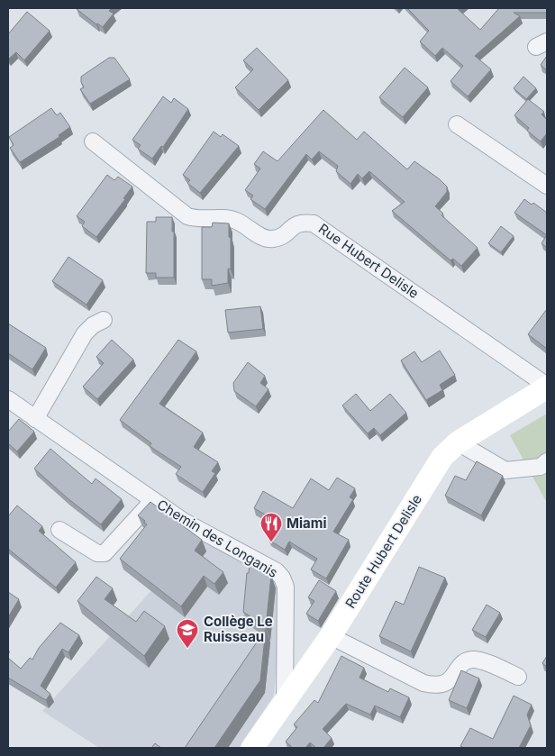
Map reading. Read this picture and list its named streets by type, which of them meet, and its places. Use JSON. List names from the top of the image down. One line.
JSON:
{"streets":{"main road":["Route Hubert Delisle"],"street":["Rue Hubert Delisle","Chemin des Longanis"]},"crossings":[["Rue Hubert Delisle","Route Hubert Delisle"],["Chemin des Longanis","Route Hubert Delisle"]],"places":{"restaurant":["Miami"],"school or university":["Collège Le Ruisseau"]}}
